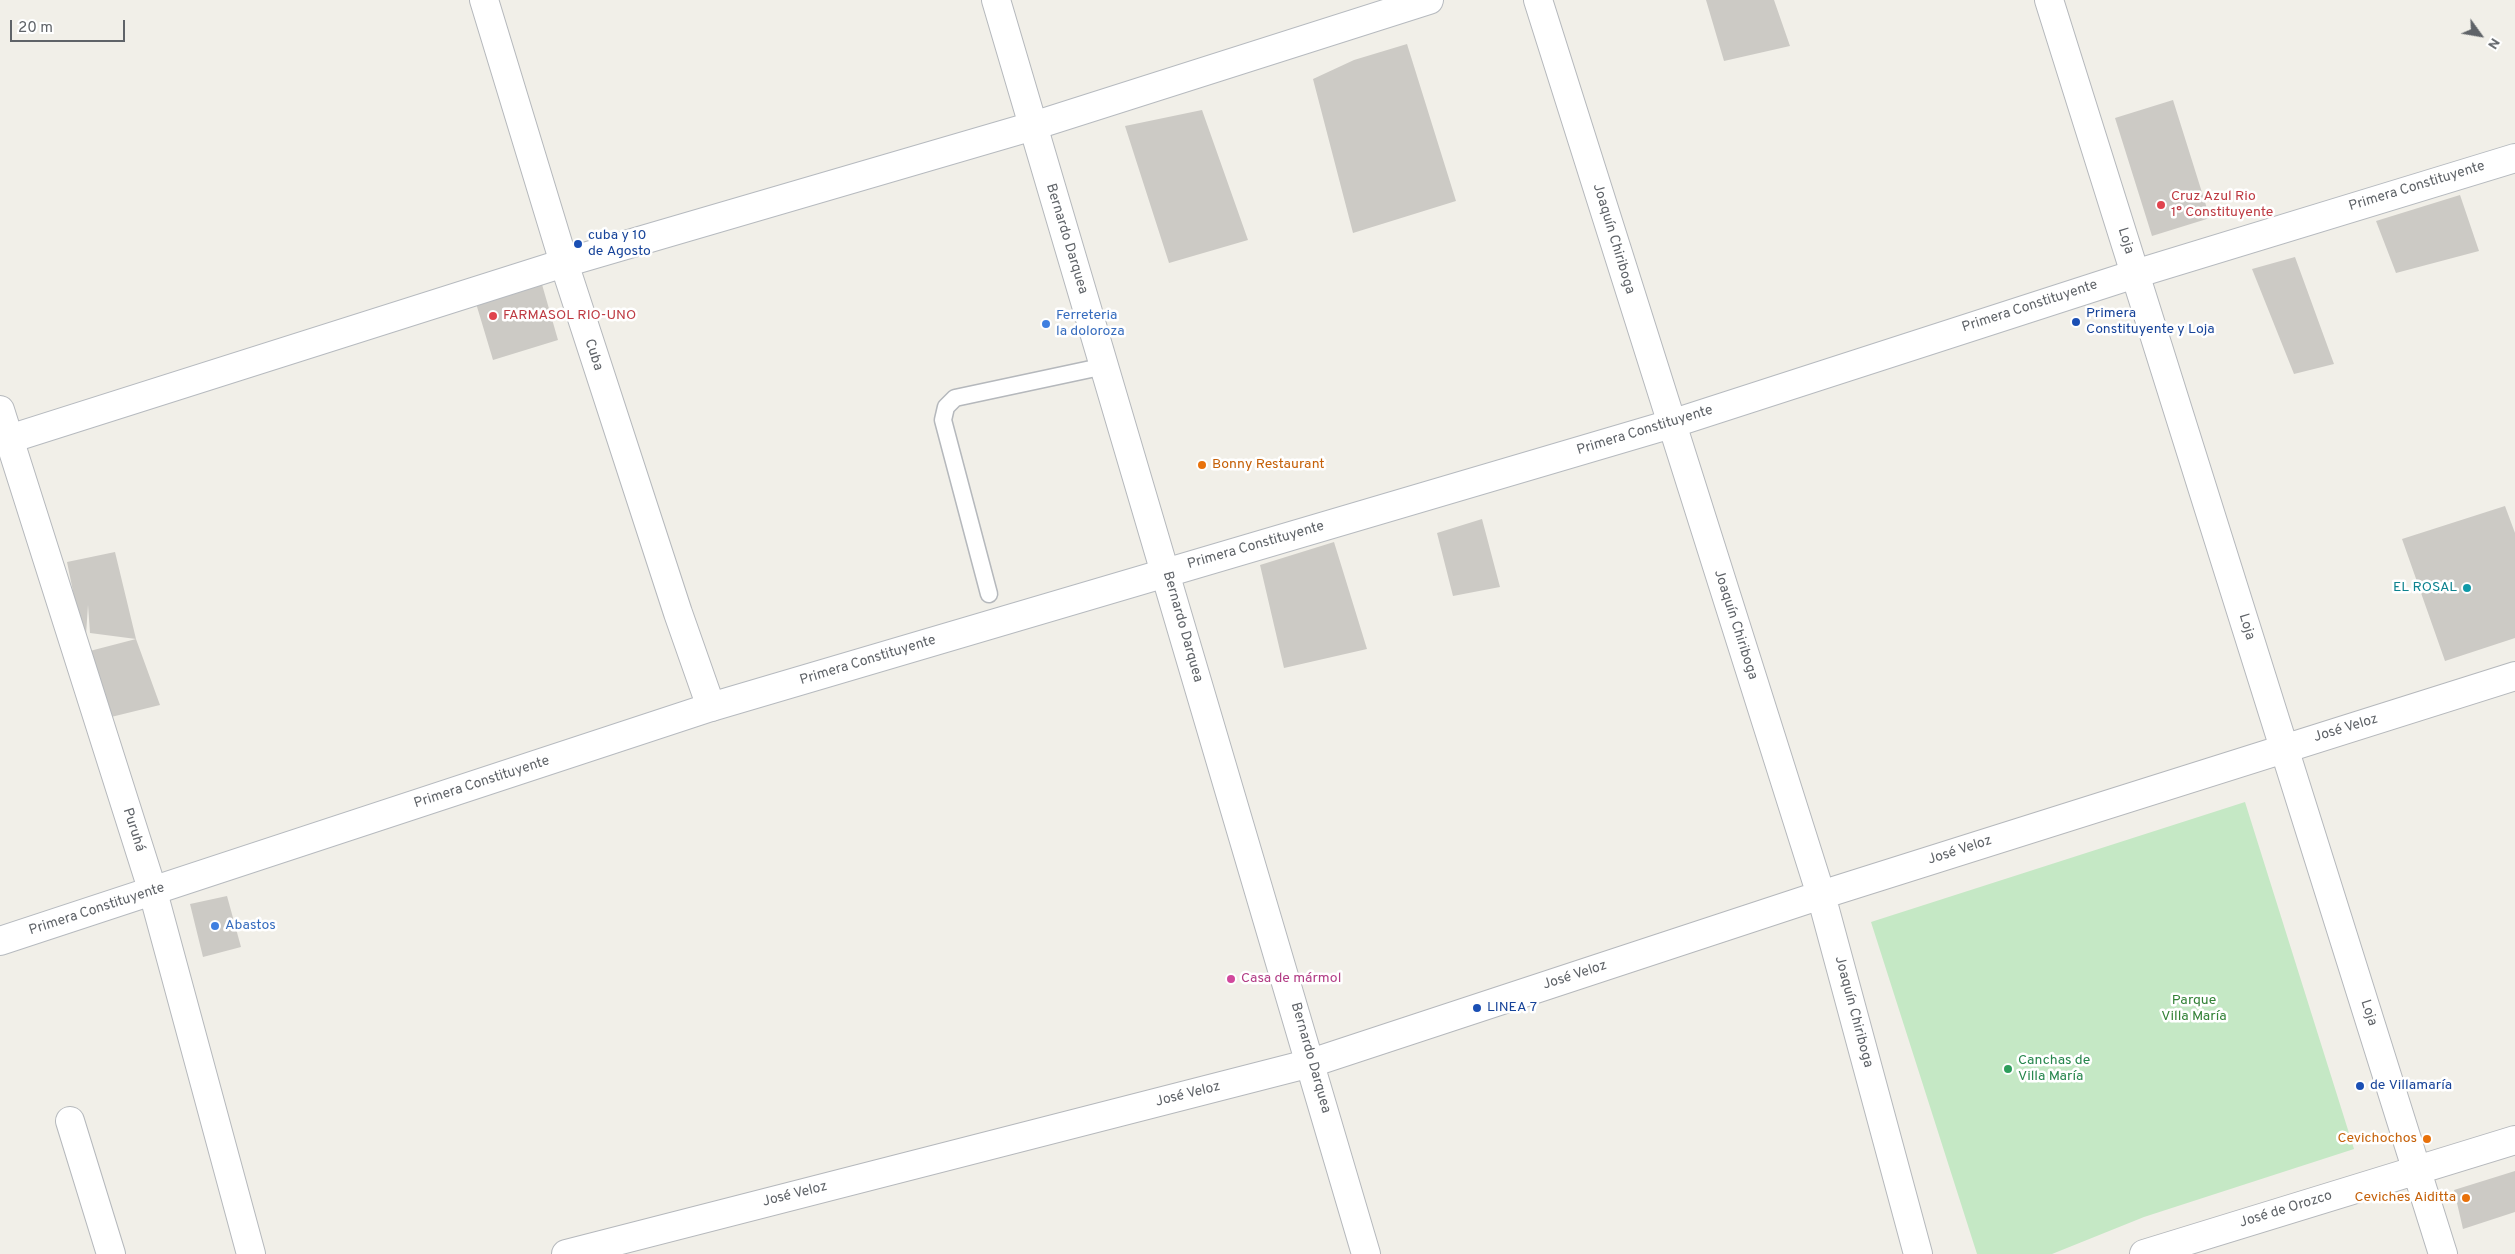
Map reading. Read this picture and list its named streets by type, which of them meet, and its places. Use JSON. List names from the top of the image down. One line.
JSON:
{"streets":{"street":["Primera Constituyente","Bernardo Darquea","Joaquín Chiriboga","Loja","Cuba","José Veloz","Puruhá","José de Orozco"]},"crossings":[["Primera Constituyente","Bernardo Darquea"],["Primera Constituyente","Joaquín Chiriboga"],["Primera Constituyente","Loja"],["Primera Constituyente","Cuba"],["Primera Constituyente","Puruhá"],["Bernardo Darquea","José Veloz"],["Joaquín Chiriboga","José Veloz"],["Loja","José Veloz"],["Loja","José de Orozco"]],"parks":["Parque Villa María"],"places":["Cruz Azul Rio 1° Constituyente","cuba y 10 de Agosto","FARMASOL RIO-UNO","Primera Constituyente y Loja","Ferreteria la doloroza","Bonny Restaurant","EL ROSAL","Abastos","Casa de mármol","LINEA 7","Canchas de Villa María","de Villamaría","Cevichochos","Ceviches Aiditta"],"scale_bar":"20 m","north":"bottom right"}
